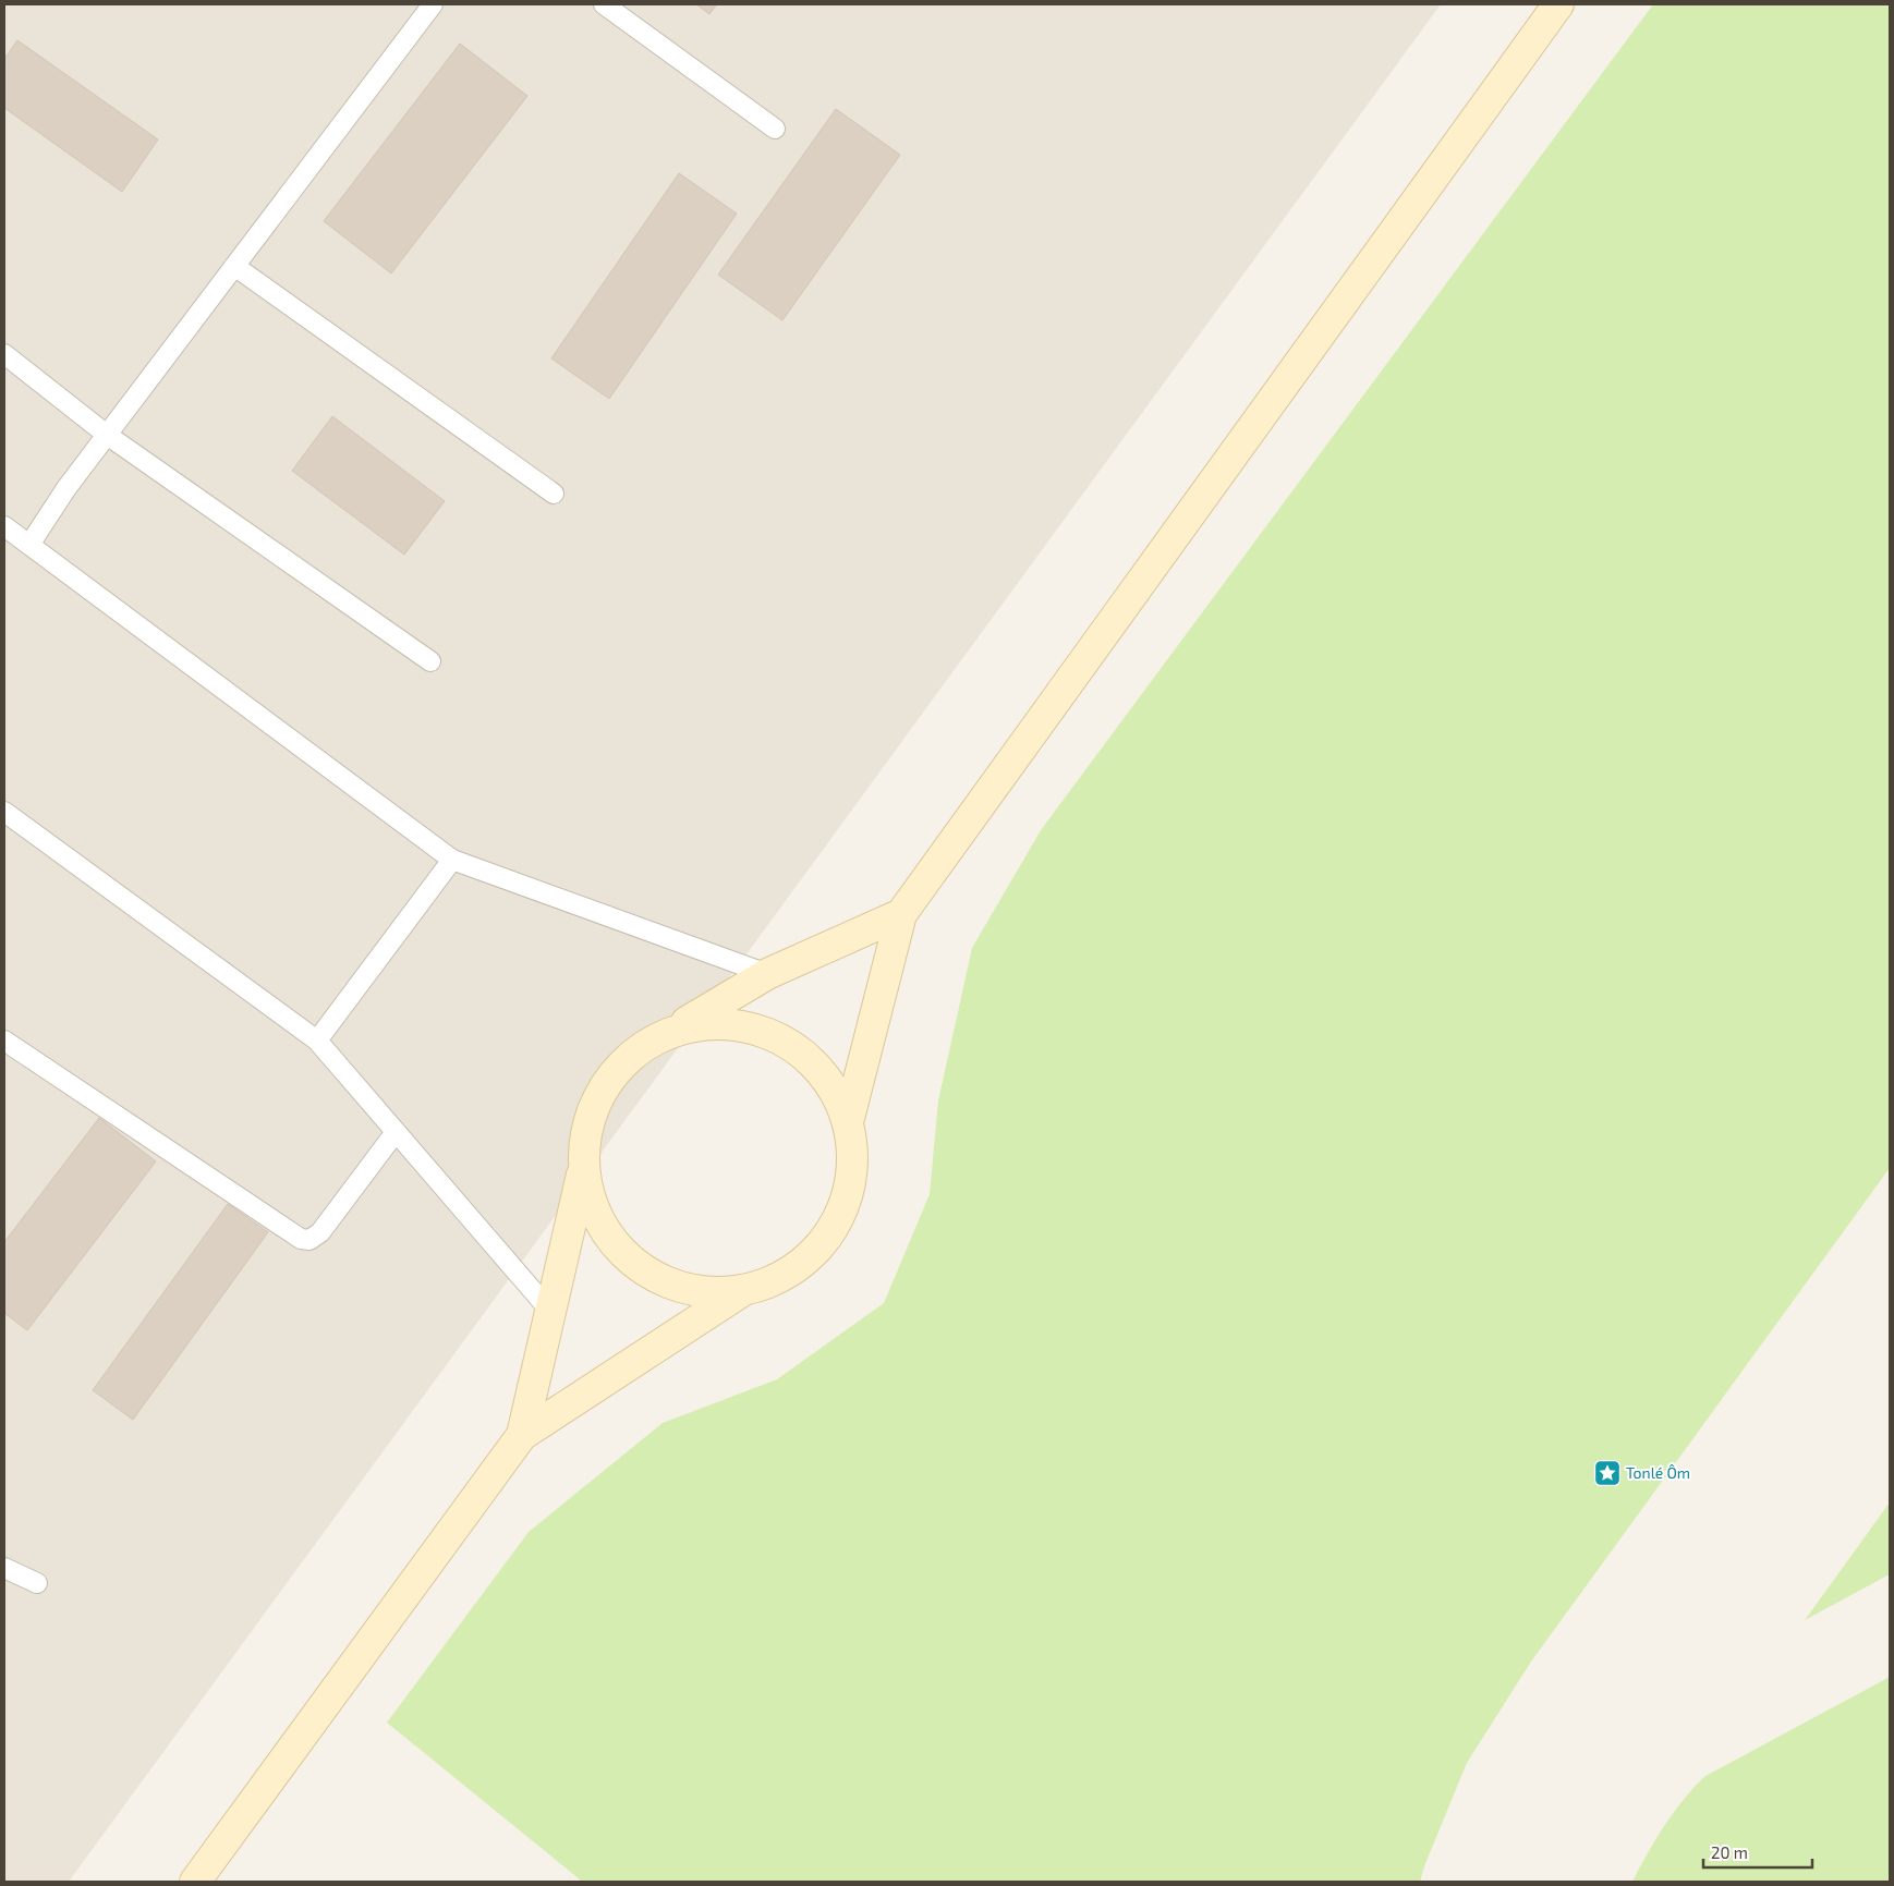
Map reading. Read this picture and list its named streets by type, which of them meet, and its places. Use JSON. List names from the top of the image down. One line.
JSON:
{"places":{"place":["Tonlé Ôm"]},"scale_bar":"20 m"}
